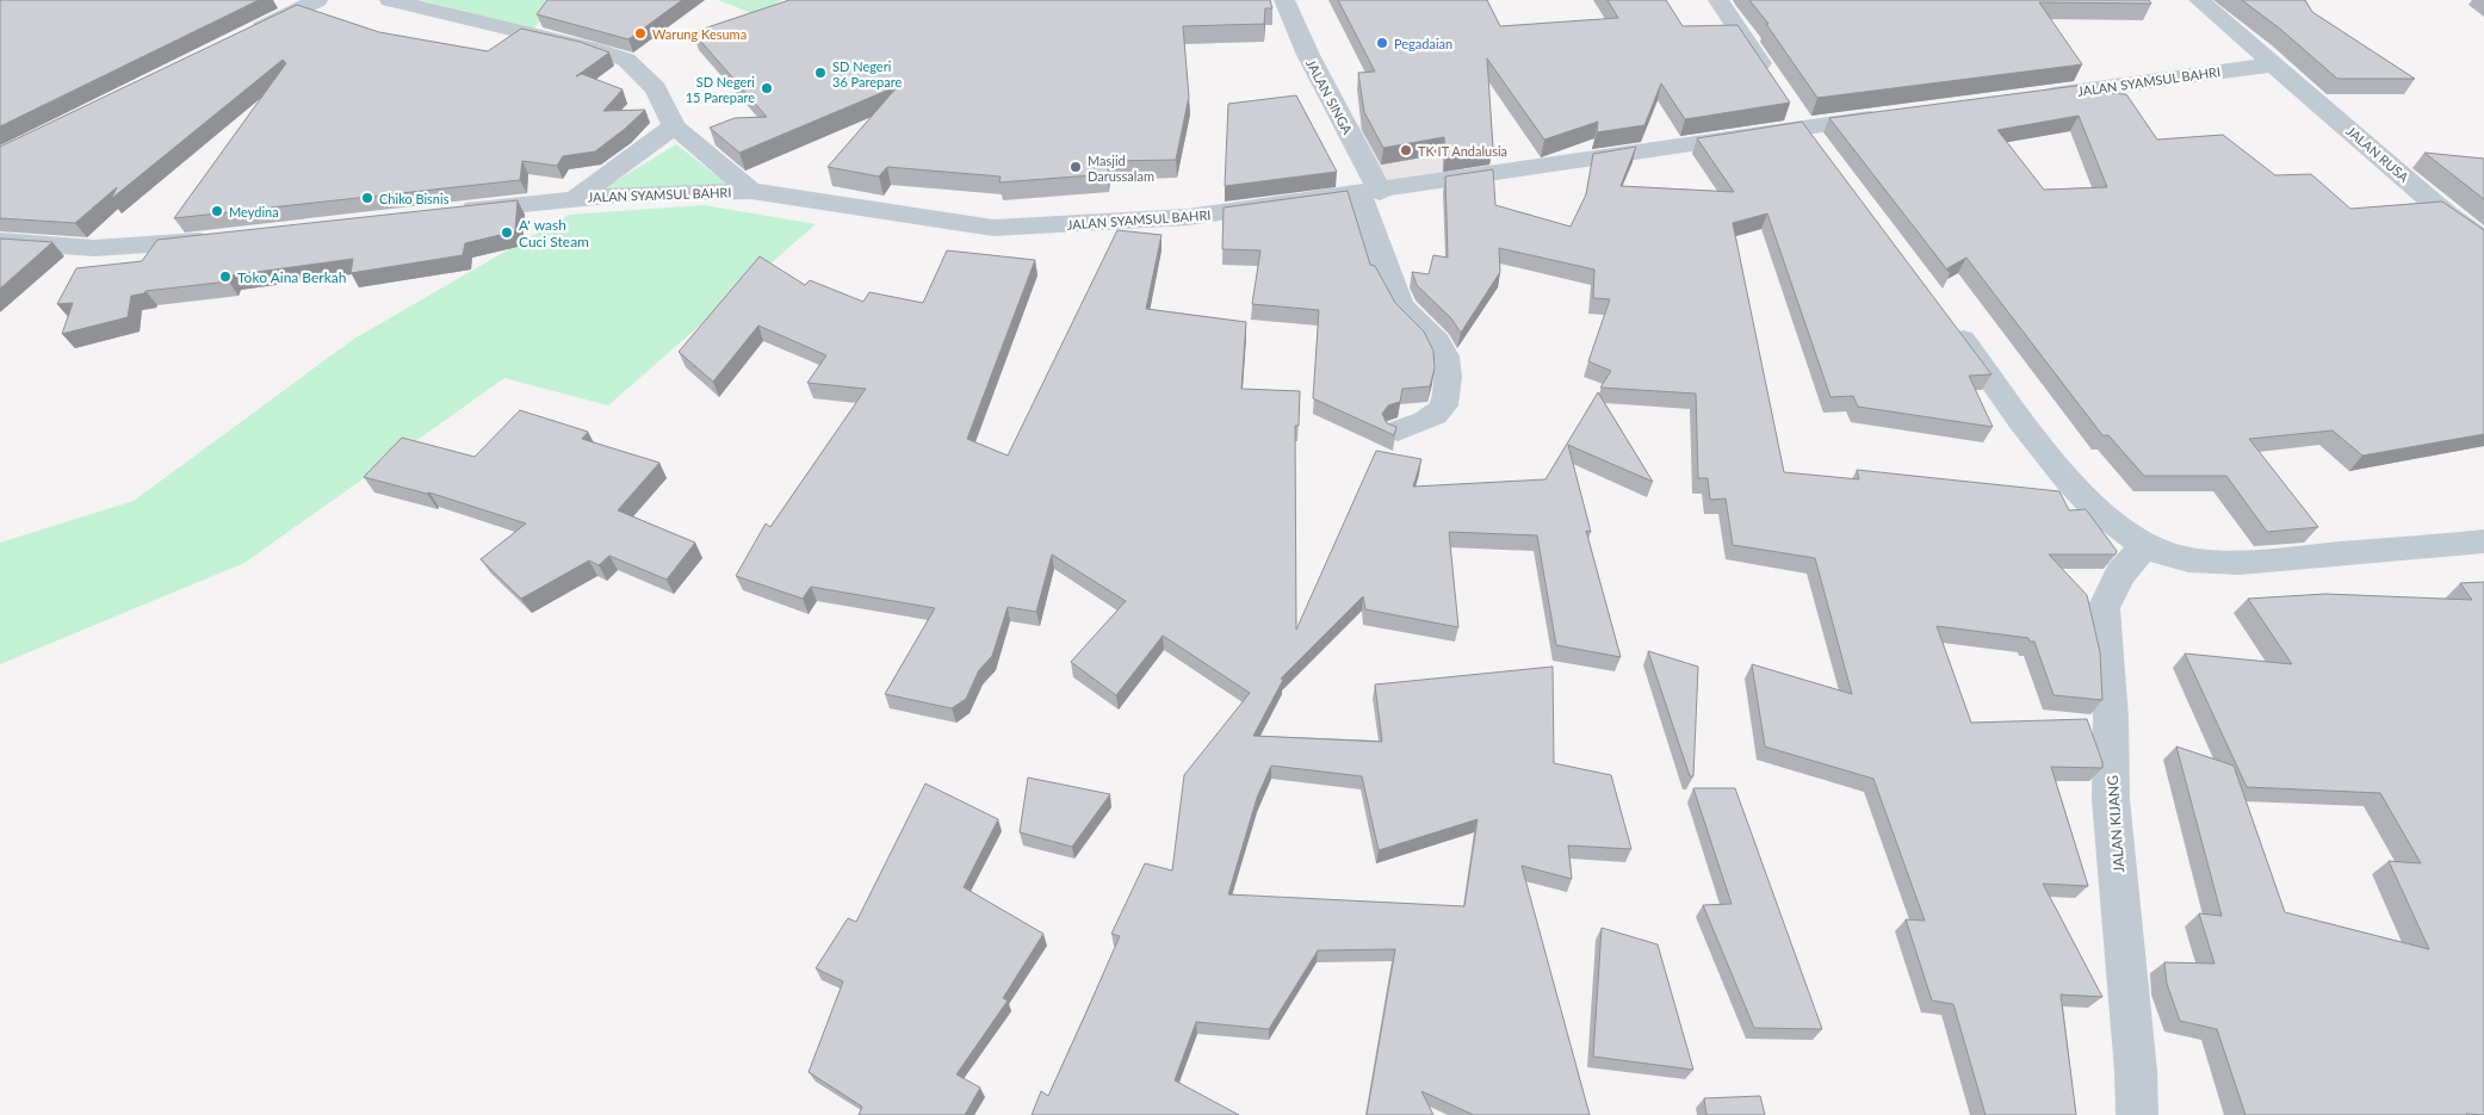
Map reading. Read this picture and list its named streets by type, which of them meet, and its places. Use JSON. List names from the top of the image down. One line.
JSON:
{"streets":{"street":["JALAN SYAMSUL BAHRI","JALAN SINGA","JALAN RUSA","JALAN KIJANG"]},"crossings":[["JALAN SYAMSUL BAHRI","JALAN SINGA"],["JALAN SYAMSUL BAHRI","JALAN RUSA"]],"places":["Warung Kesuma","Pegadaian","SD Negeri 36 Parepare","SD Negeri 15 Parepare","TK IT Andalusia","Masjid Darussalam","Chiko Bisnis","Meydina","A' wash Cuci Steam","Toko Aina Berkah"]}
